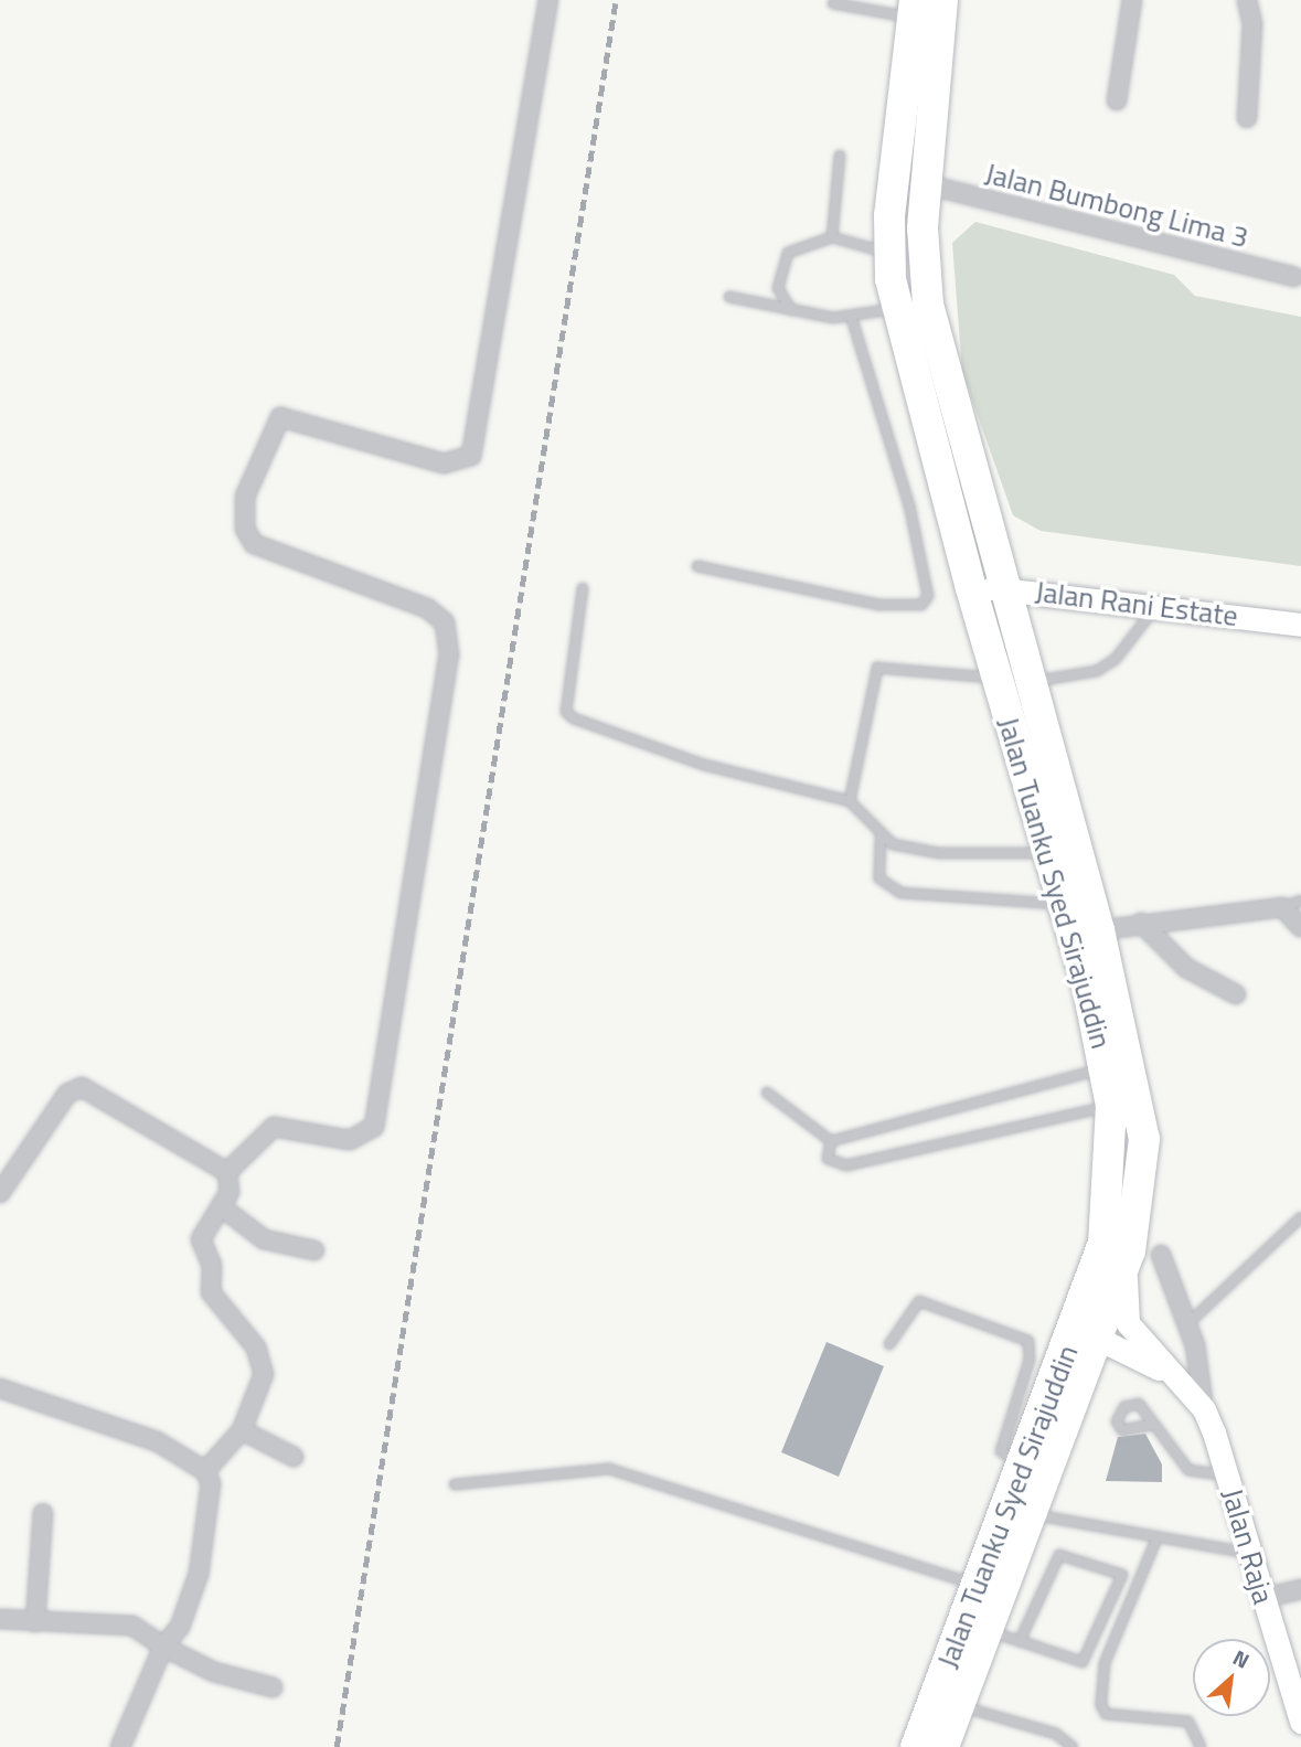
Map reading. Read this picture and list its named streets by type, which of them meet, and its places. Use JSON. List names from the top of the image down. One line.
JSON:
{"streets":{"highway":["Jalan Tuanku Syed Sirajuddin"],"street":["Jalan Bumbong Lima 3","Jalan Rani Estate","Jalan Raja"]},"crossings":[["Jalan Bumbong Lima 3","Jalan Tuanku Syed Sirajuddin"],["Jalan Rani Estate","Jalan Tuanku Syed Sirajuddin"],["Jalan Tuanku Syed Sirajuddin","Jalan Raja"]],"north":"top right"}
